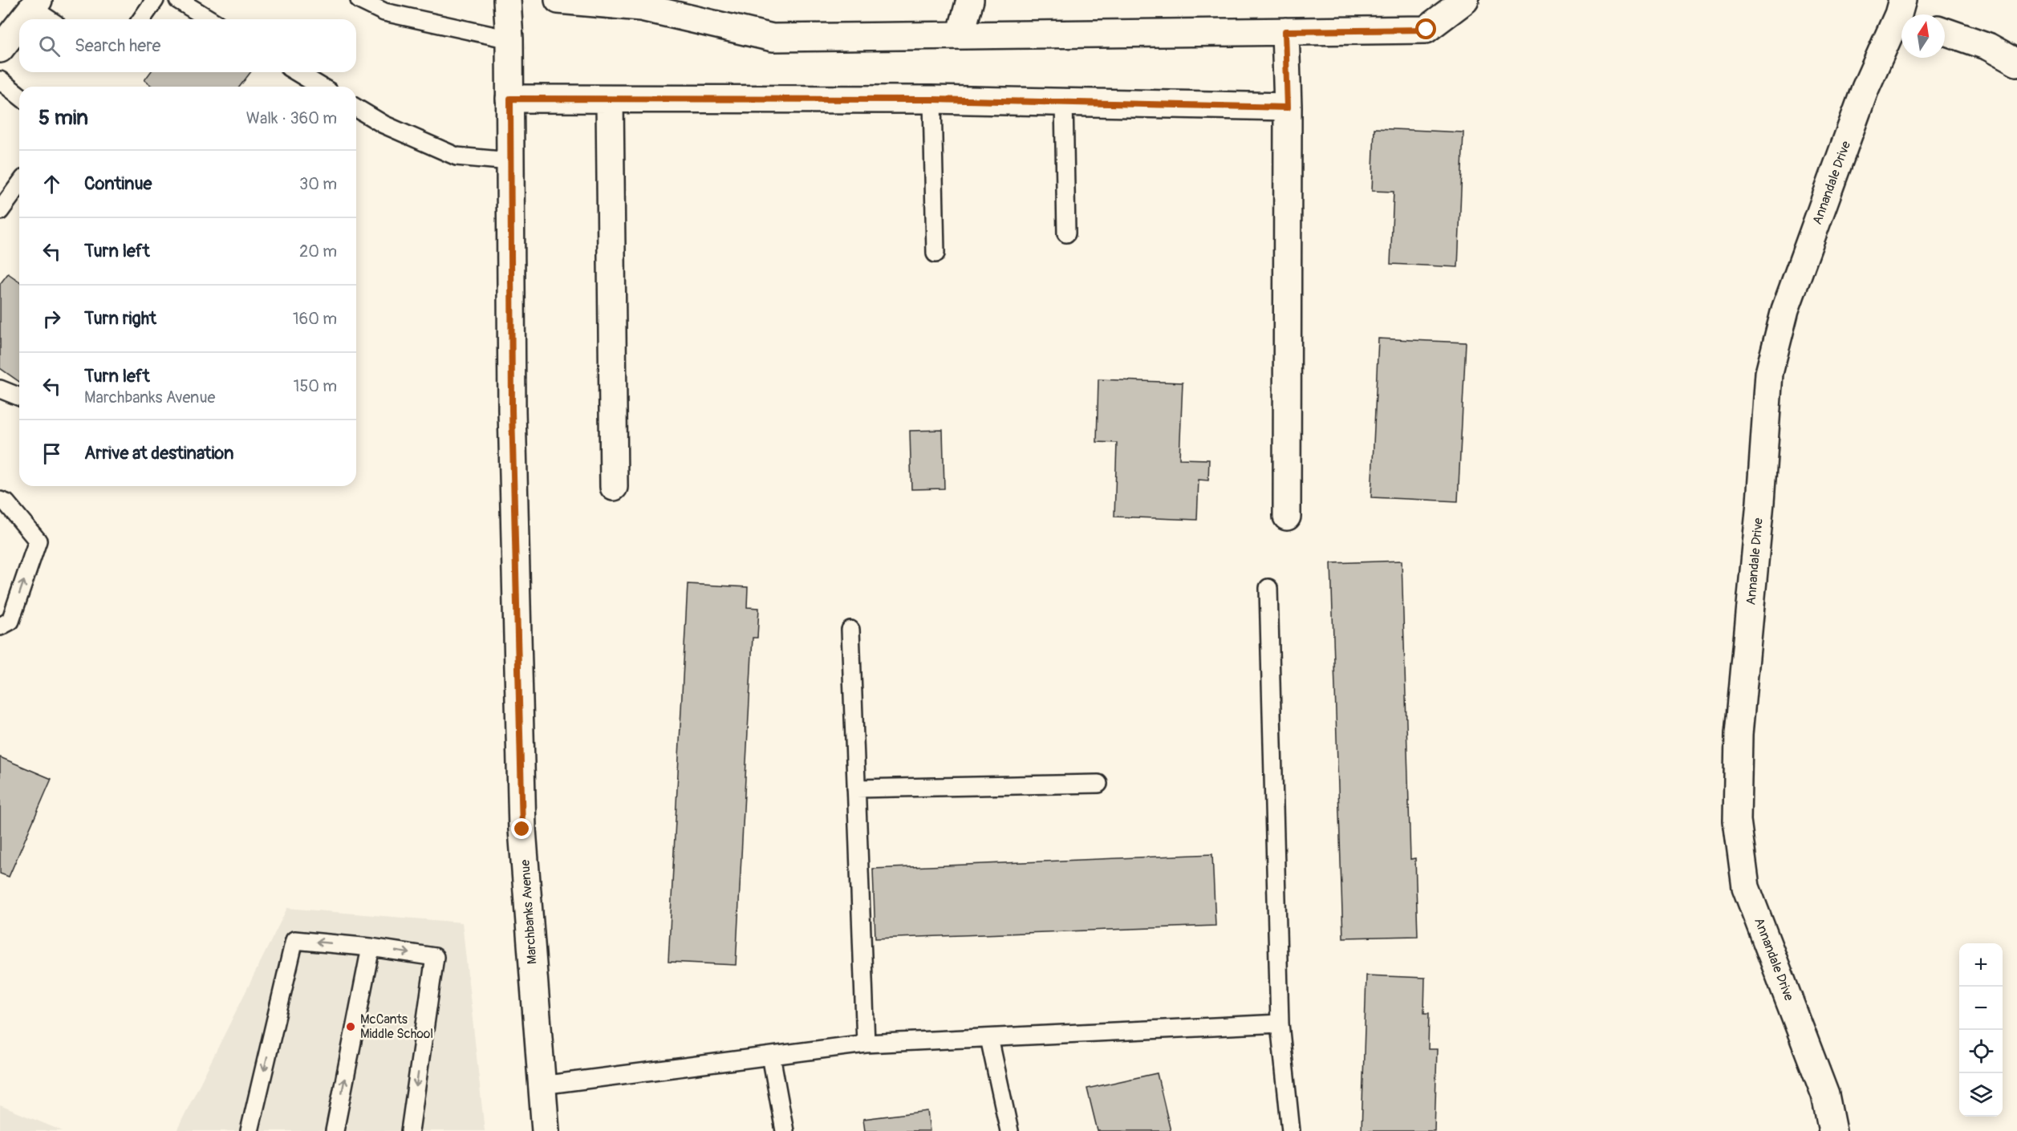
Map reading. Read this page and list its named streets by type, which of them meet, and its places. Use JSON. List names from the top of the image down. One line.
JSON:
{"streets":{"street":["Annandale Drive","Marchbanks Avenue"]},"places":["McCants Middle School"],"north":"top","page":{"search":"Search here","heading":["5 min","Walk · 360 m"],"list":[["Continue","30 m"],["Turn left","20 m"],["Turn right","160 m"],["Turn left","Marchbanks Avenue","150 m"],"Arrive at destination"],"map_buttons":["+","−"]}}
